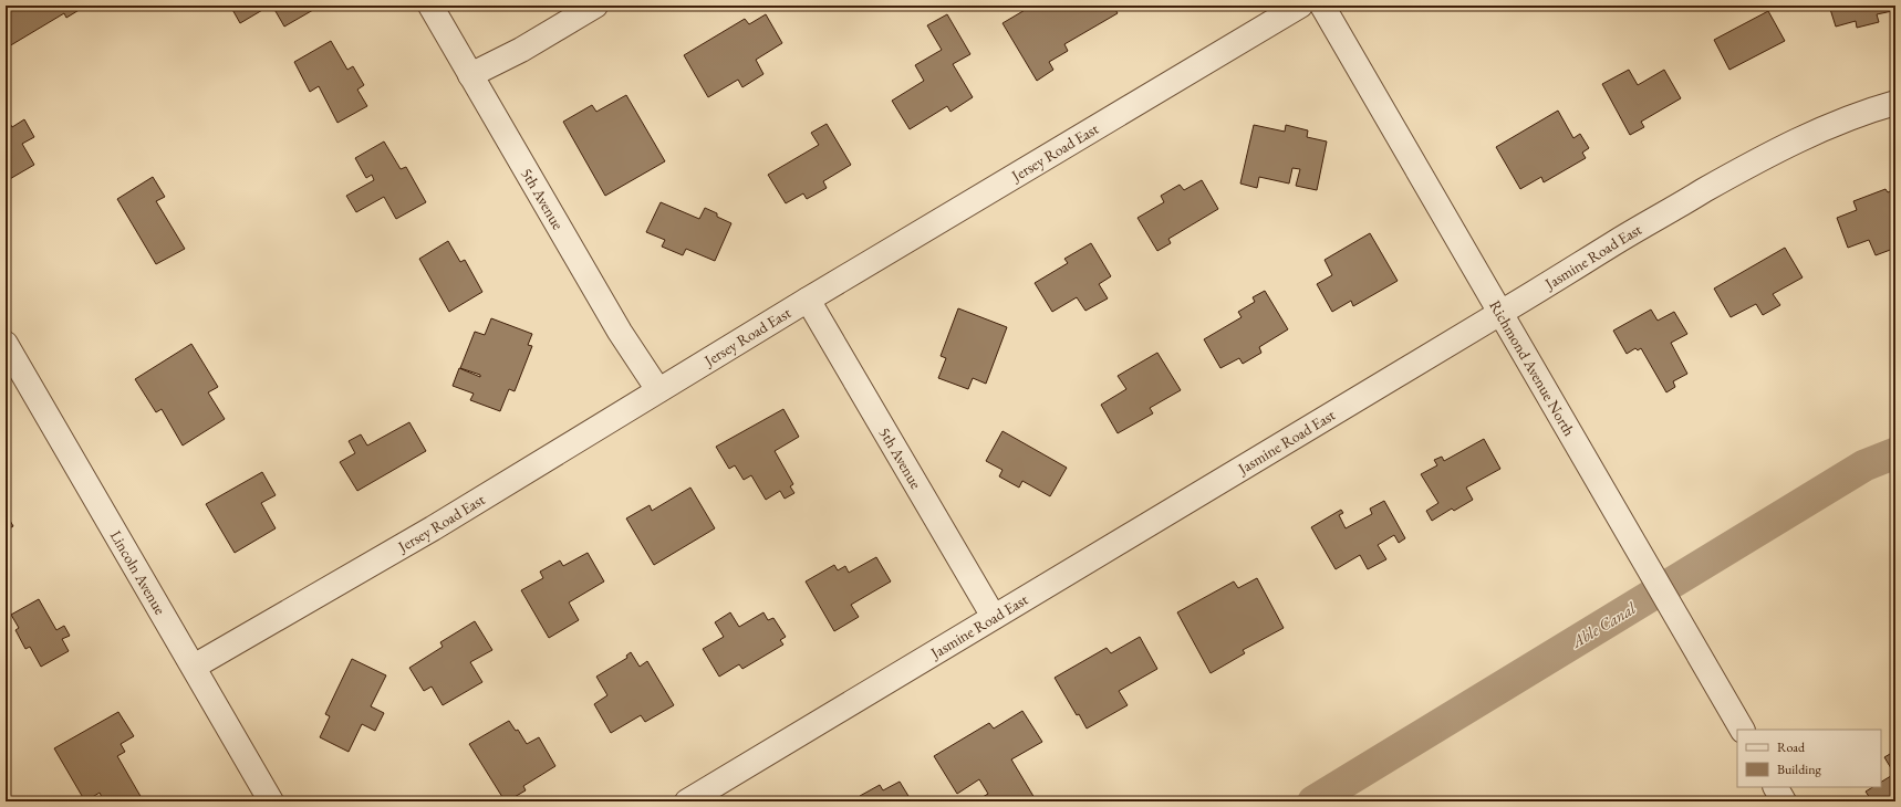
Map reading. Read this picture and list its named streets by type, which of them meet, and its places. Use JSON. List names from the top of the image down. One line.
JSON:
{"streets":{"street":["Jersey Road East","5th Avenue","Jasmine Road East","Richmond Avenue North","Lincoln Avenue"]},"crossings":[["Jersey Road East","5th Avenue"],["Jersey Road East","Lincoln Avenue"],["5th Avenue","Jasmine Road East"],["Jasmine Road East","Richmond Avenue North"]],"water":["Able Canal"],"legend":["Road","Building"]}
